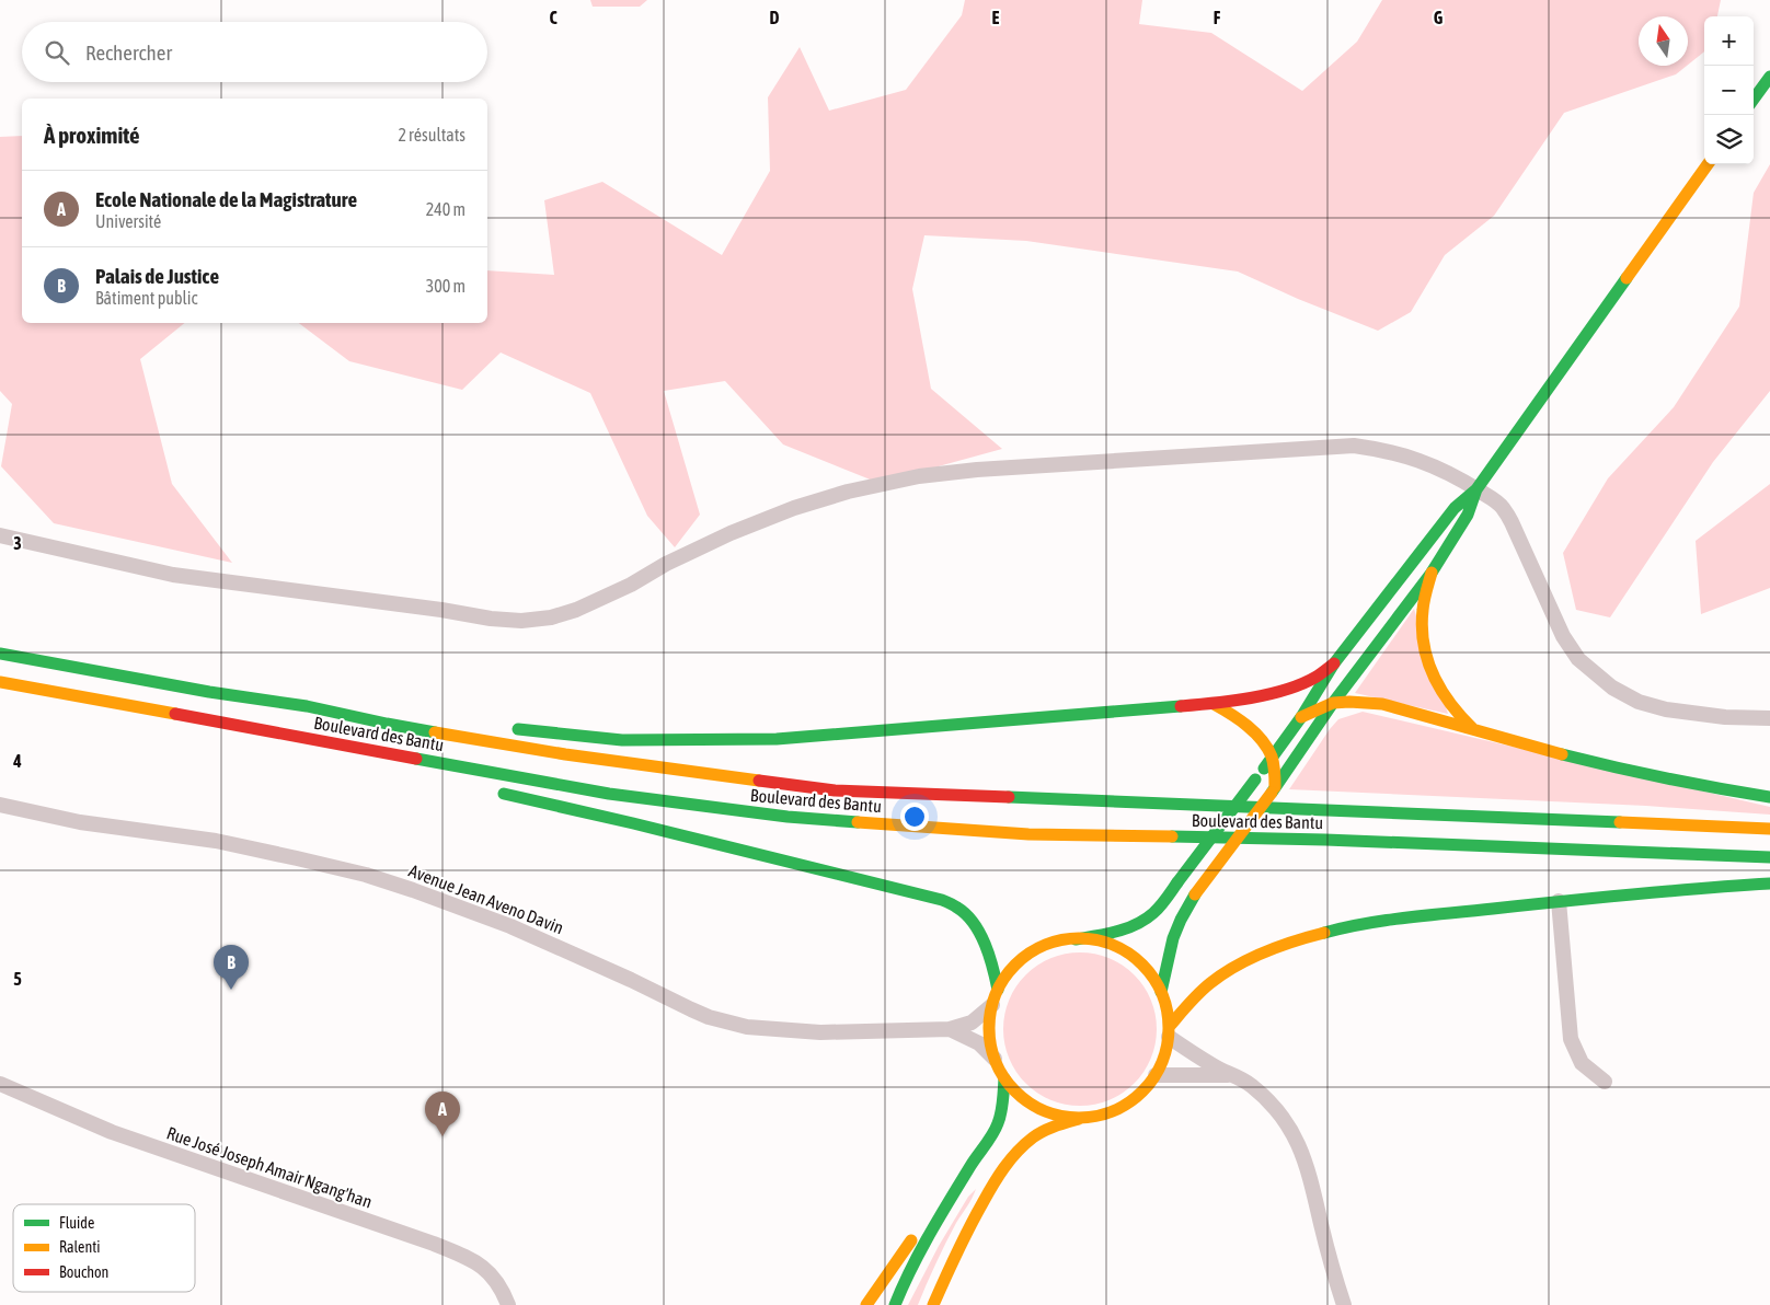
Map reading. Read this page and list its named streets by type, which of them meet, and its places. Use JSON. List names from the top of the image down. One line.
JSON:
{"streets":{"main road":["Boulevard des Bantu"],"street":["Avenue Jean Aveno Davin","Rue José Joseph Amair Ngang'han"]},"legend":["Fluide","Ralenti","Bouchon"],"north":"top","page":{"map_buttons":["+","−"],"search":"Rechercher","heading":["À proximité","2 résultats"],"list":[{"mark":"A","name":"Ecole Nationale de la Magistrature","note":"Université","value":"240 m"},{"mark":"B","name":"Palais de Justice","note":"Bâtiment public","value":"300 m"}],"pins":["B","A"]},"grid":{"columns":["C","D","E","F","G"],"rows":["3","4","5"]}}
